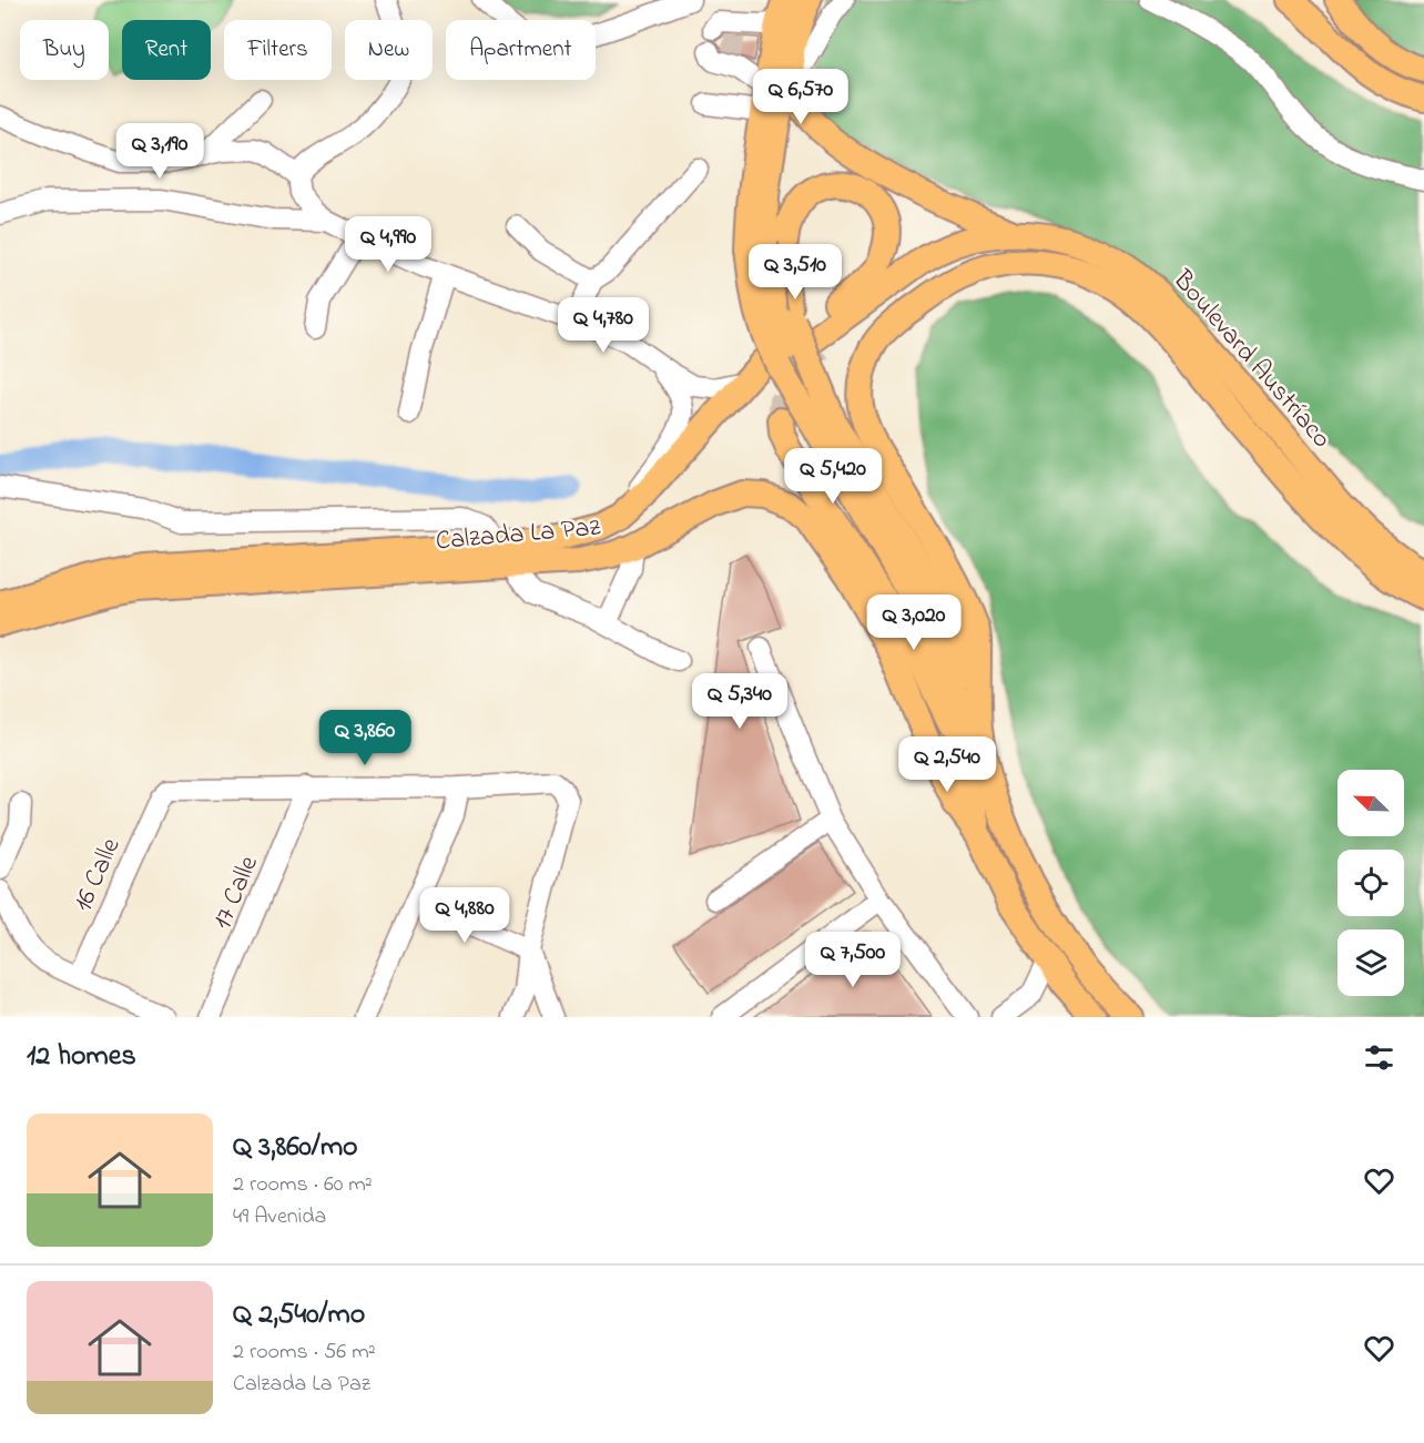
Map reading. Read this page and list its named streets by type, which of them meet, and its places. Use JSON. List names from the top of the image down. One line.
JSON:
{"streets":{"main road":["Boulevard Austríaco","Calzada La Paz"],"street":["16 Calle","17 Calle"]},"crossings":[["16 Calle","17 Calle"]],"north":"top left","page":{"chip":["Buy","Rent","Filters","New","Apartment"],"price":["Q 6,570","Q 3,190","Q 4,990","Q 3,510","Q 4,780","Q 5,420","Q 3,020","Q 5,340","Q 3,860","Q 2,540","Q 4,880","Q 7,500"],"heading":"12 homes","list":[{"name":"Q 3,860/mo","note":"2 rooms · 60 m² · 49 Avenida"},{"name":"Q 2,540/mo","note":"2 rooms · 56 m² · Calzada La Paz"}]}}
